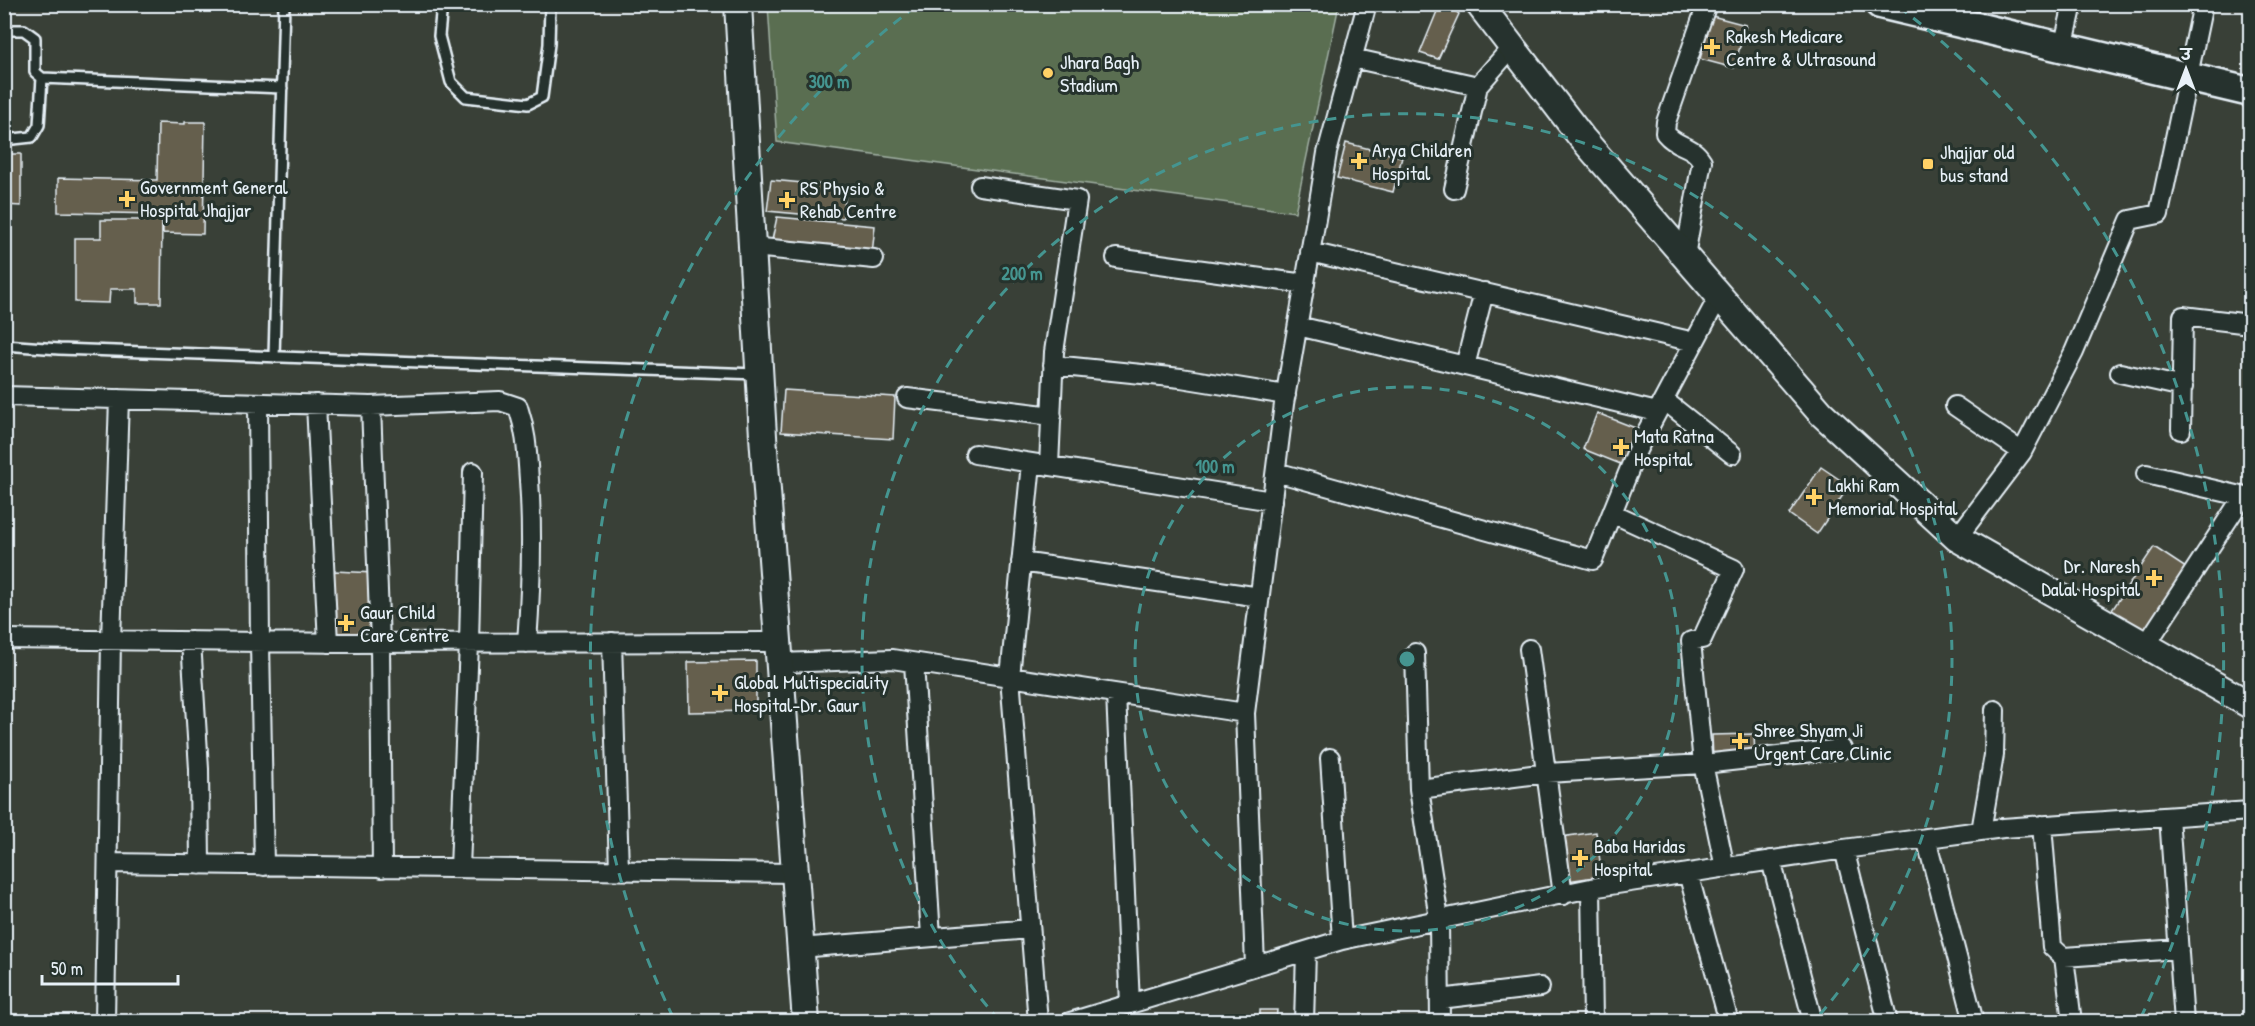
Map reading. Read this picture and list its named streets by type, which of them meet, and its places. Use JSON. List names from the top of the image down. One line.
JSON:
{"places":{"health":["Rakesh Medicare Centre & Ultrasound","Arya Children Hospital","Government General Hospital Jhajjar","RS Physio & Rehab Centre","Mata Ratna Hospital","Lakhi Ram Memorial Hospital","Dr. Naresh Dalal Hospital","Gaur Child Care Centre","Global Multispeciality Hospital-Dr. Gaur","Shree Shyam Ji Urgent Care Clinic","Baba Haridas Hospital"],"other":["Jhara Bagh Stadium"],"transit":["Jhajjar old bus stand"]},"scale_bar":"50 m","north":"top","rings":["300 m","200 m","100 m"]}
